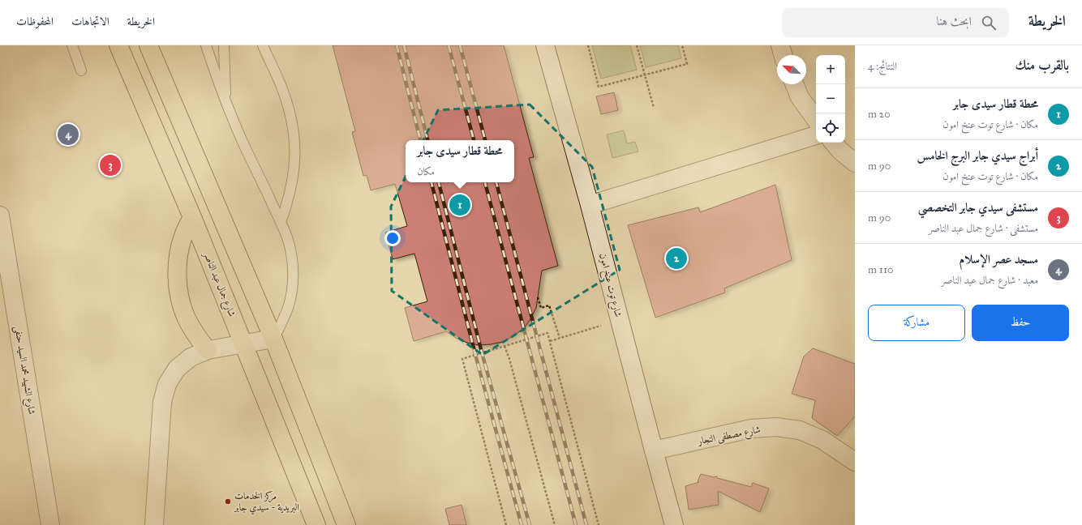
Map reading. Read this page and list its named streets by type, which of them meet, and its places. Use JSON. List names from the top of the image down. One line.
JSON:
{"streets":{"main road":["شارع جمال عبد الناصر"],"street":["شارع توت عنخ امون","شارع الشهيد محمد السيد حنفى","شارع مصطفى النجار"]},"crossings":[["شارع توت عنخ امون","شارع مصطفى النجار"]],"places":["مركز الخدمات البريدية - سيدي جابر"],"north":"top left","page":{"header":"الخريطة","search":"ابحث هنا","nav":["الخريطة","الاتجاهات","المحفوظات"],"heading":["بالقرب منك","النتائج: 4"],"map_buttons":["+","−"],"list":[{"mark":"1","name":"محطة قطار سيدى جابر","note":"مكان · شارع توت عنخ امون","value":"20 m"},{"mark":"2","name":"أبراج سيدي جابر البرج الخامس","note":"مكان · شارع توت عنخ امون","value":"90 m"},{"mark":"3","name":"مستشفى سيدي جابر التخصصي","note":"مستشفى · شارع جمال عبد الناصر","value":"90 m"},{"mark":"4","name":"مسجد عصر الإسلام","note":"معبد · شارع جمال عبد الناصر","value":"110 m"}],"pins":["4","3","1","2"],"popup":["محطة قطار سيدى جابر","مكان"],"buttons":["حفظ","مشاركة"]}}
